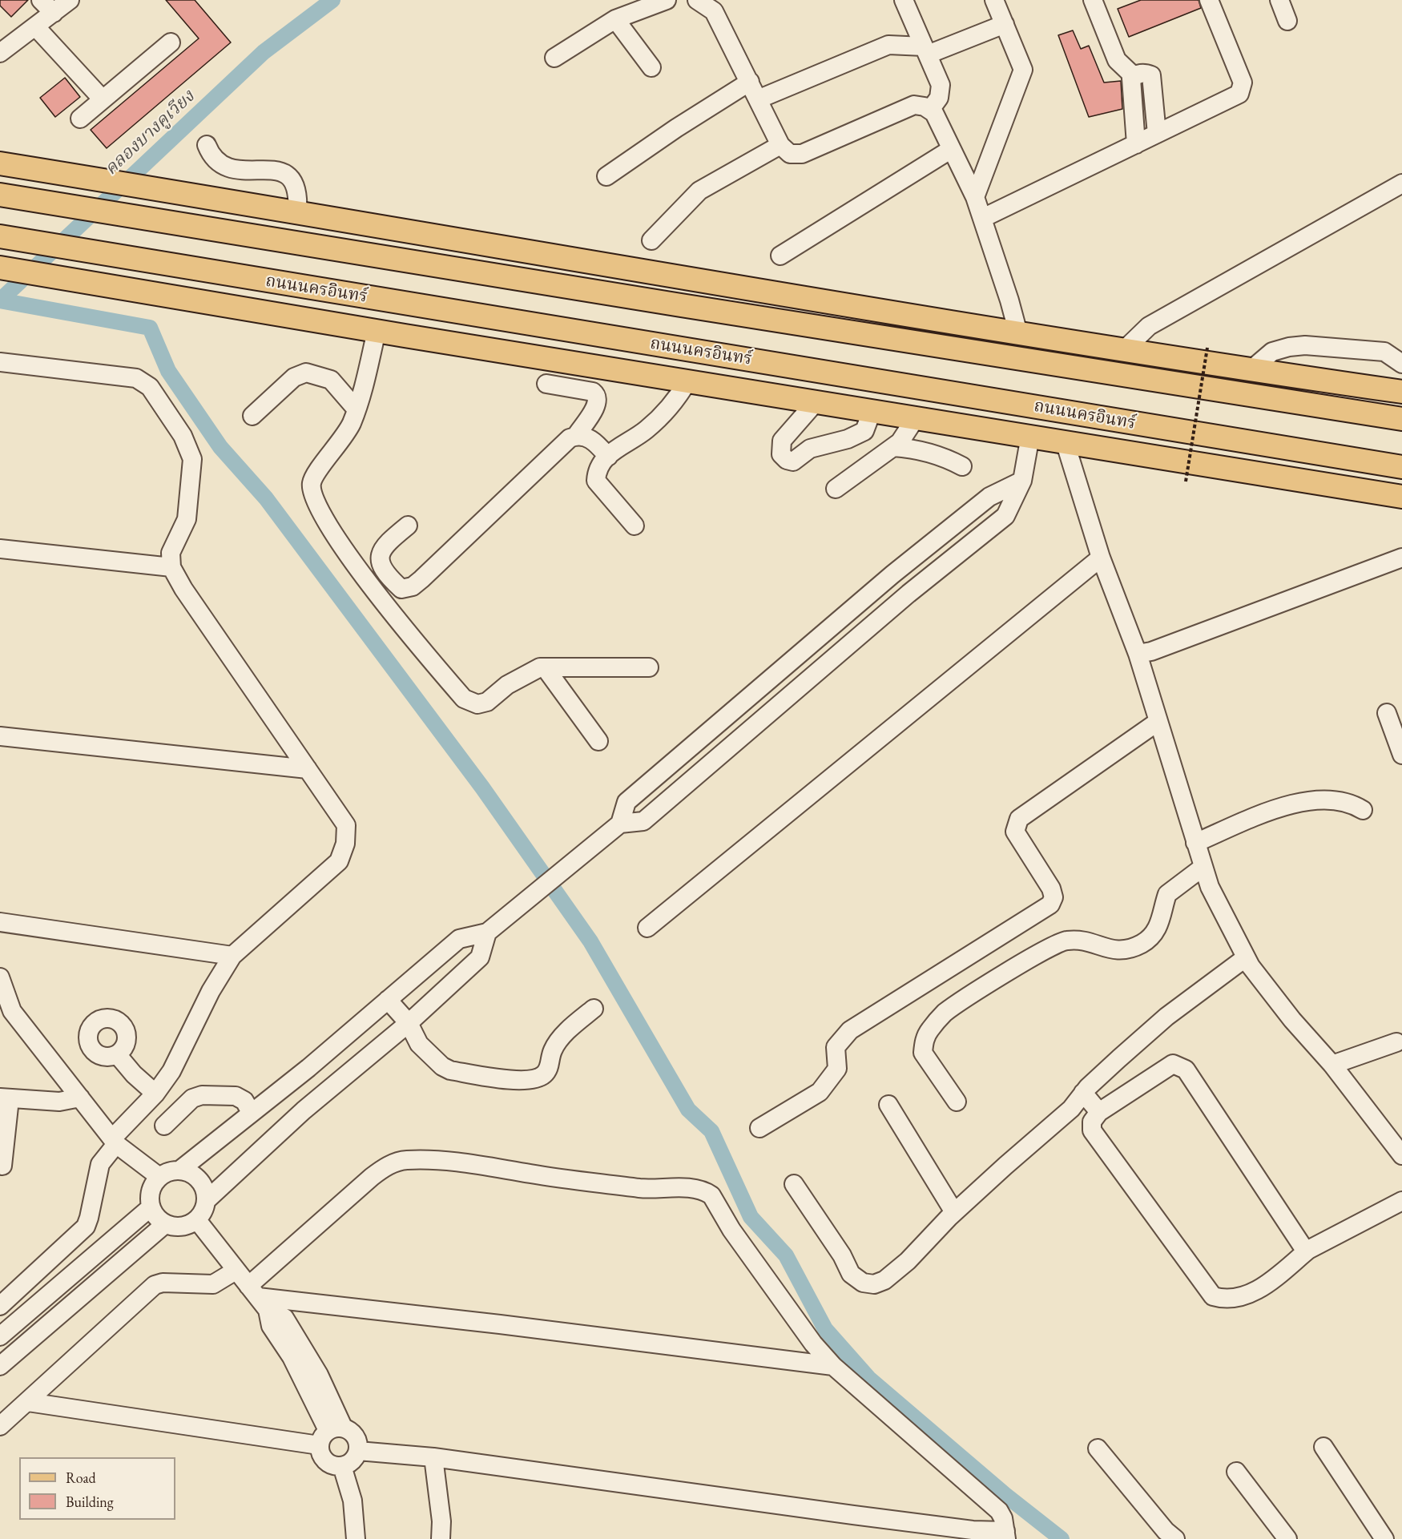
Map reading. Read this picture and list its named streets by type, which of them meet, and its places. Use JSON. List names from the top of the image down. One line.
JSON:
{"streets":{"main road":["ถนนนครอินทร์"]},"water":["คลองบางคูเวียง"],"legend":["Road","Building"]}
